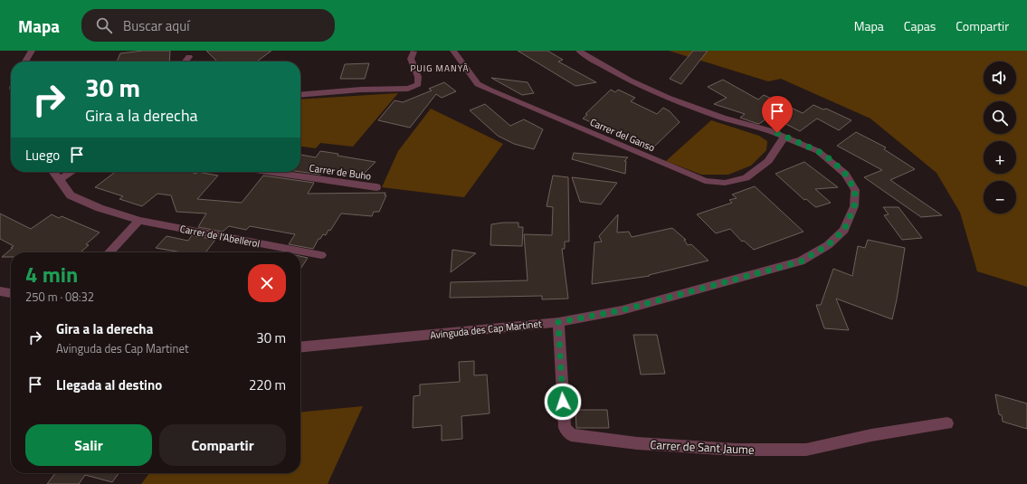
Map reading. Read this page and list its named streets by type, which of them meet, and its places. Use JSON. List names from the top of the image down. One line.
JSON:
{"streets":{"street":["Carrer del Ganso","Carrer de Buho","Carrer de l'Abellerol","Avinguda des Cap Martinet","Carrer de Sant Jaume"]},"crossings":[["Carrer del Ganso","Avinguda des Cap Martinet"],["Avinguda des Cap Martinet","Carrer de Sant Jaume"]],"districts":["PUIG MANYÀ"],"page":{"header":"Mapa","search":"Buscar aquí","nav":["Mapa","Capas","Compartir"],"map_buttons":["+","−"],"turn":["30 m","Gira a la derecha"],"then":"Luego","heading":["4 min","250 m · 08:32"],"list":[{"name":"Gira a la derecha","note":"Avinguda des Cap Martinet","value":"30 m"},{"name":"Llegada al destino","value":"220 m"}],"buttons":["Salir","Compartir"]}}
